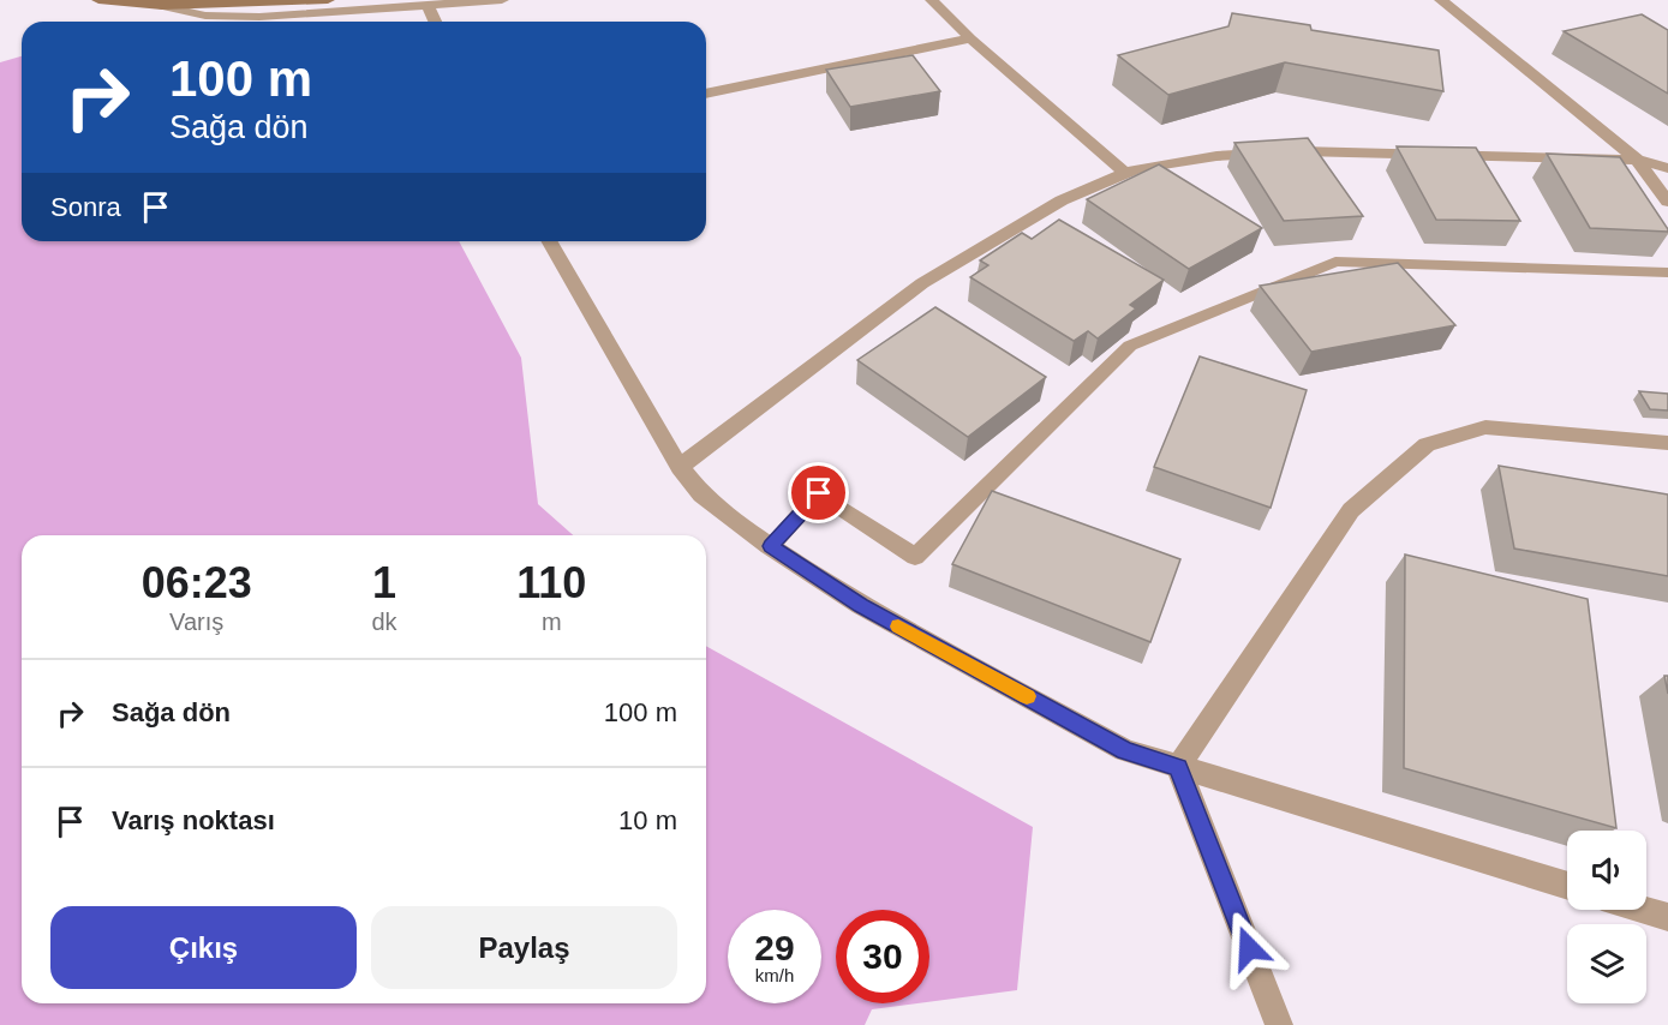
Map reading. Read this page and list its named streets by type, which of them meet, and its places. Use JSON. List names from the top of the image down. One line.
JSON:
{"page":{"turn":["100 m","Sağa dön"],"then":"Sonra","eta":["06:23","Varış","1","dk","110","m"],"list":[{"name":"Sağa dön","value":"100 m"},{"name":"Varış noktası","value":"10 m"}],"buttons":["Çıkış","Paylaş"],"speed":"29 km/h","limit":"30"}}
